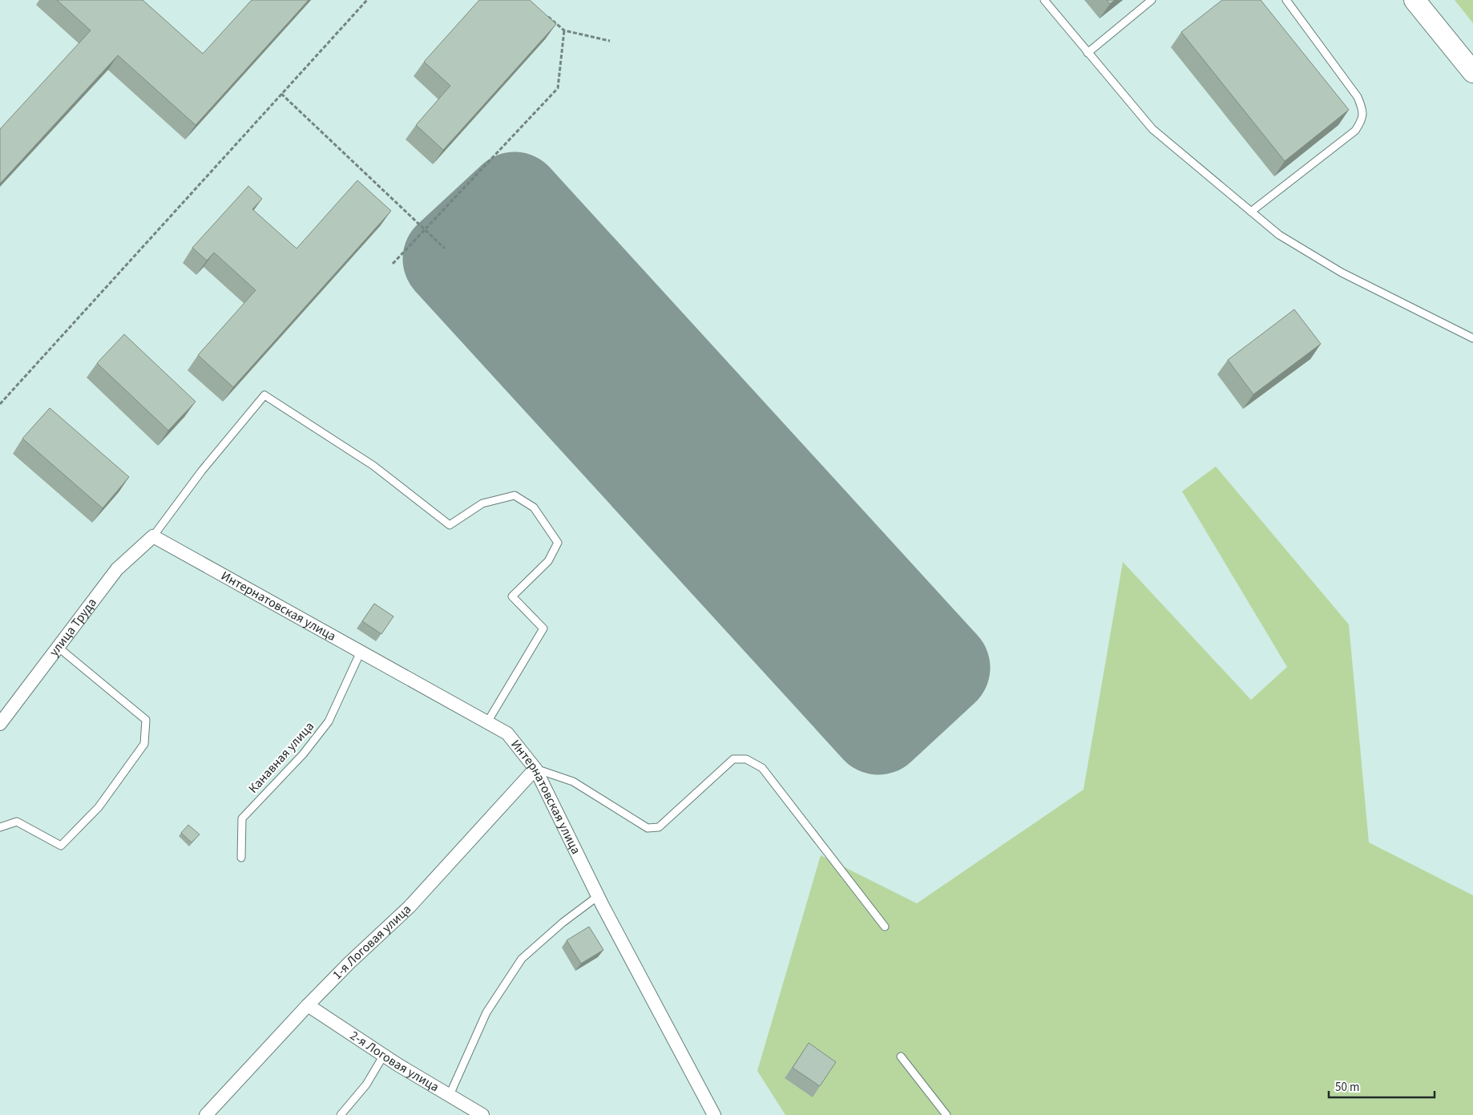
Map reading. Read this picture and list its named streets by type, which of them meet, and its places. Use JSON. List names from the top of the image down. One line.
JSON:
{"streets":{"street":["Интернатовская улица","улица Труда","1-я Логовая улица","2-я Логовая улица"],"lane":["Канавная улица"]},"crossings":[["Интернатовская улица","улица Труда"],["Интернатовская улица","Канавная улица"],["Интернатовская улица","1-я Логовая улица"],["1-я Логовая улица","2-я Логовая улица"]],"scale_bar":"50 m"}
